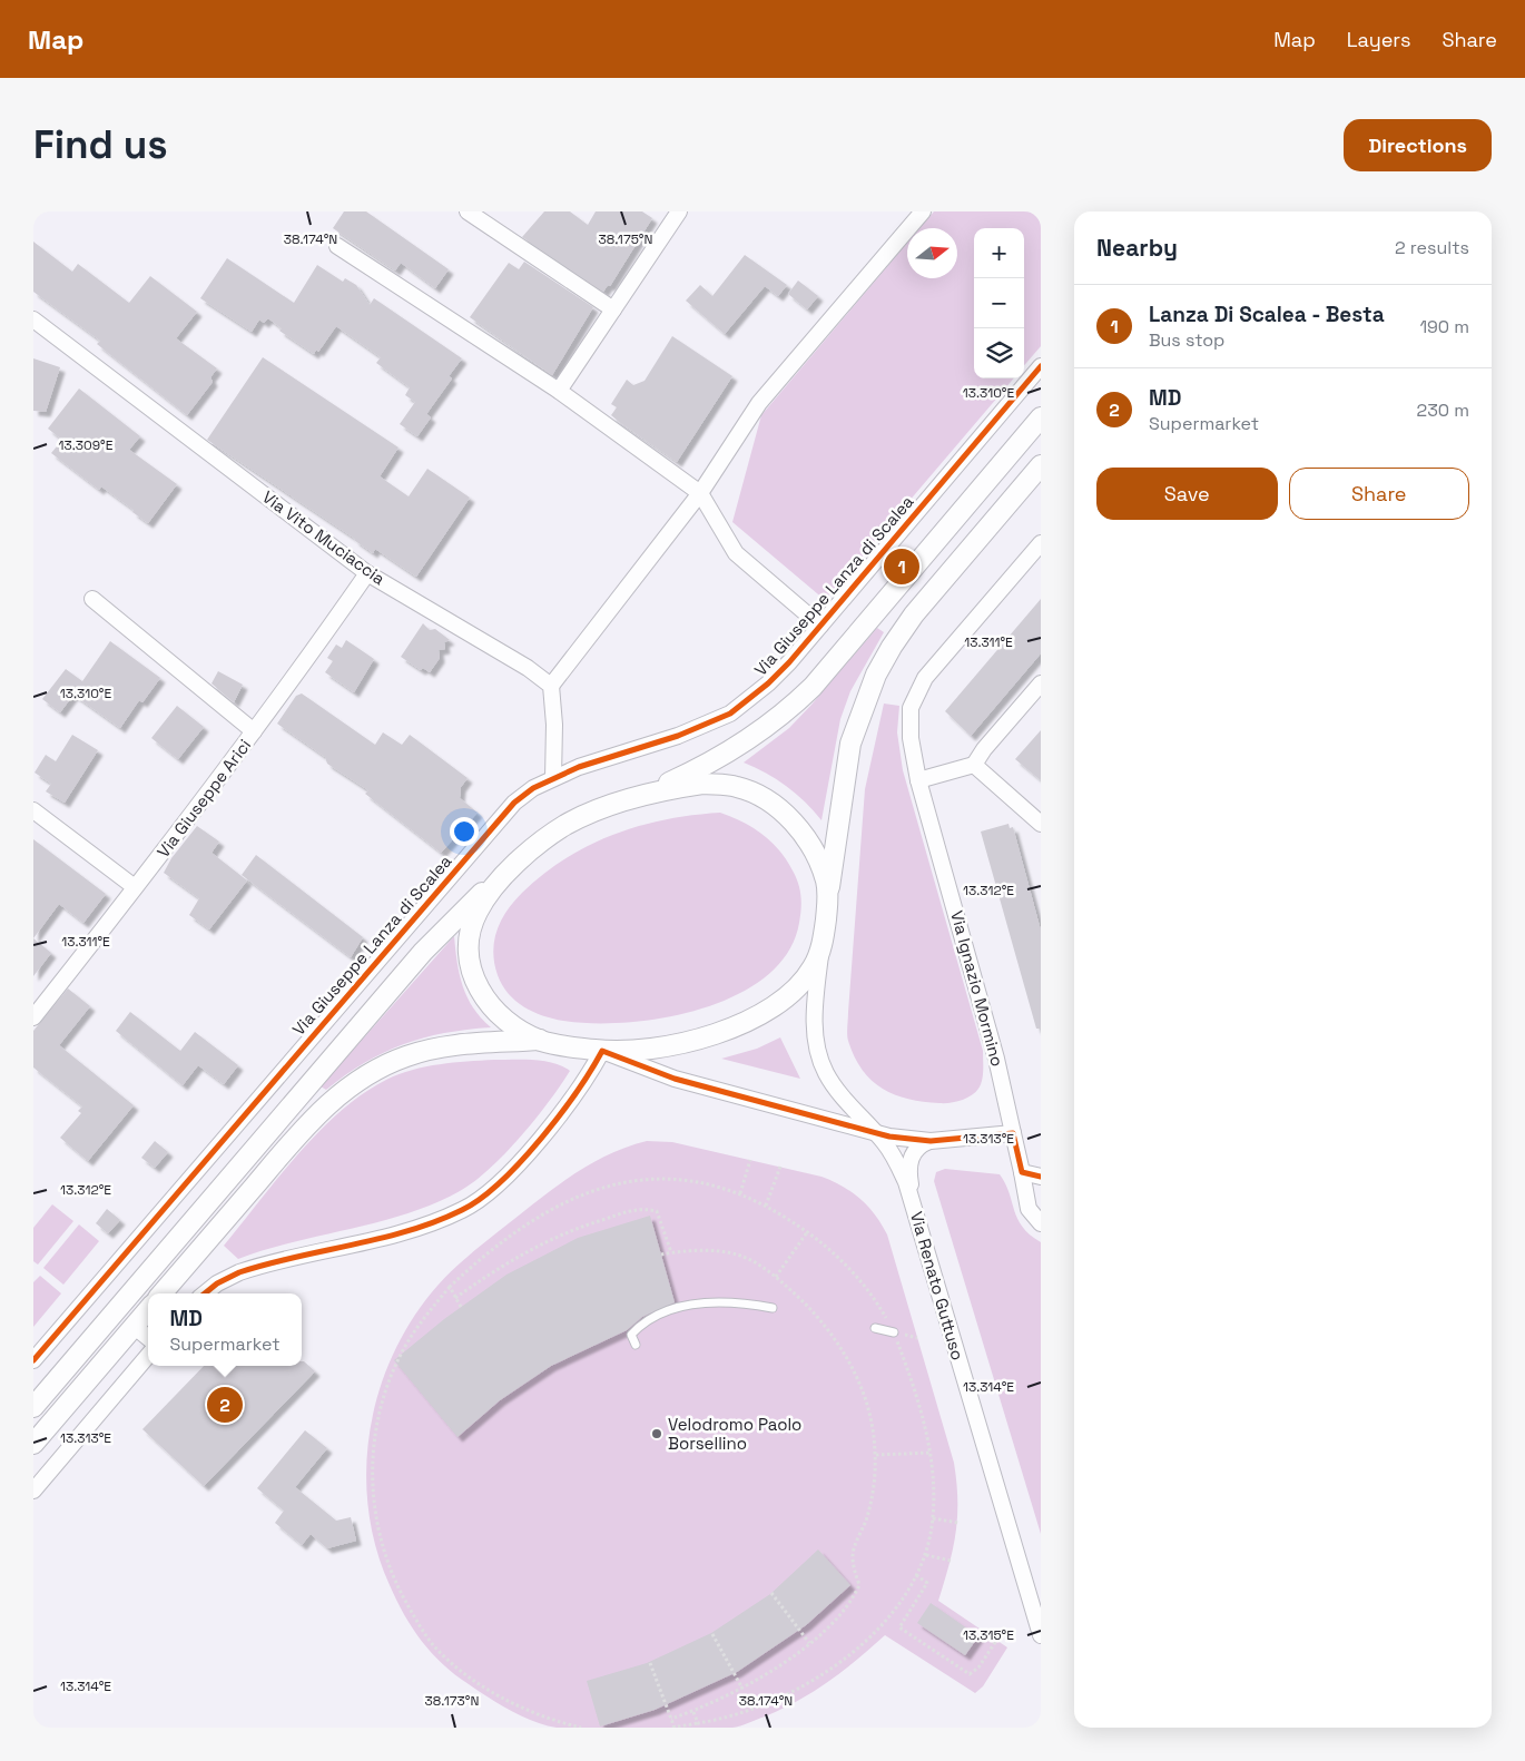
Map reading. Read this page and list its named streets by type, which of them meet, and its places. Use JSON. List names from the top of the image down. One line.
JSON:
{"streets":{"street":["Via Vito Muciaccia","Via Giuseppe Lanza di Scalea","Via Giuseppe Arici","Via Ignazio Mormino","Via Renato Guttuso"]},"crossings":[["Via Vito Muciaccia","Via Giuseppe Arici"]],"places":["Velodromo Paolo Borsellino"],"north":"right","page":{"header":"Map","nav":["Map","Layers","Share"],"buttons":["Directions",["Save","Share"]],"title":"Find us","heading":["Nearby","2 results"],"map_buttons":["+","−"],"list":[{"mark":"1","name":"Lanza Di Scalea - Besta","note":"Bus stop","value":"190 m"},{"mark":"2","name":"MD","note":"Supermarket","value":"230 m"}],"pins":["1","2"],"popup":["MD","Supermarket"]},"coordinates":["38.174°N","38.175°N","13.310°E","13.309°E","13.311°E","13.312°E","13.313°E","13.314°E","13.315°E","38.173°N"]}
